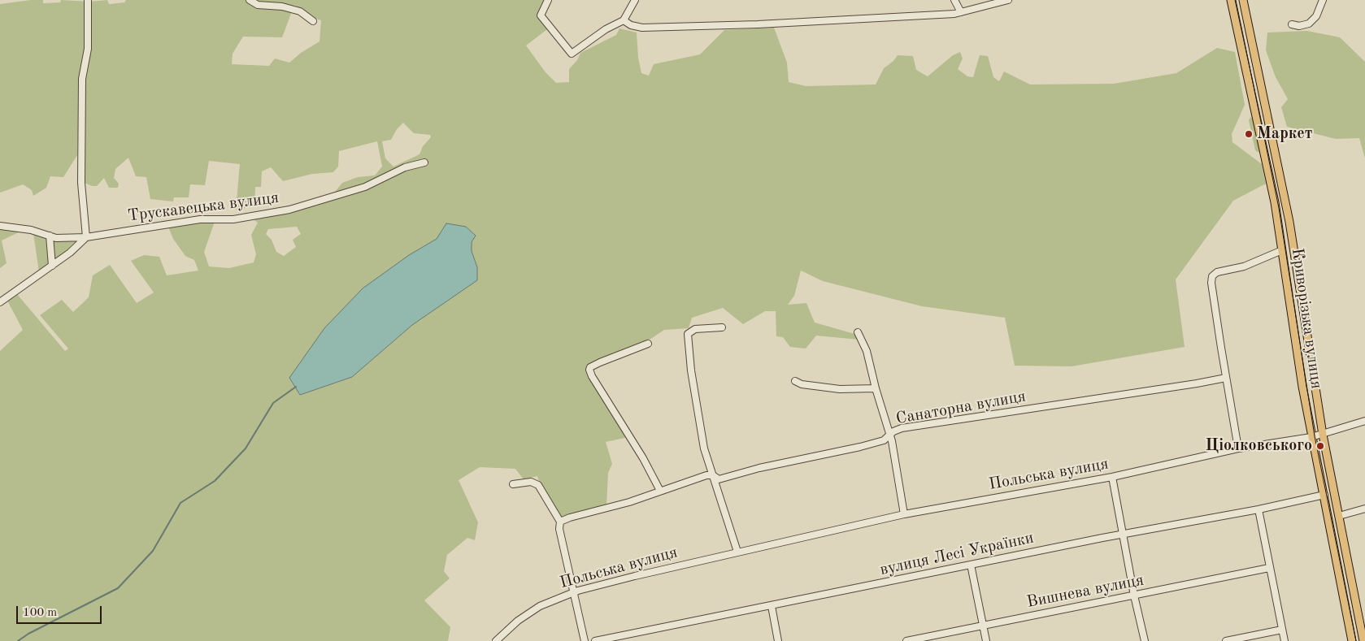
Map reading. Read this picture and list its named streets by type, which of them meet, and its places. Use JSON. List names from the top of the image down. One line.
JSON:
{"streets":{"main road":["Криворізька вулиця"],"street":["Трускавецька вулиця","Санаторна вулиця","Польська вулиця","вулиця Лесі Українки","Вишнева вулиця"]},"crossings":[["Криворізька вулиця","Польська вулиця"],["Криворізька вулиця","вулиця Лесі Українки"]],"places":["Маркет","Ціолковського"],"scale_bar":"100 m"}
